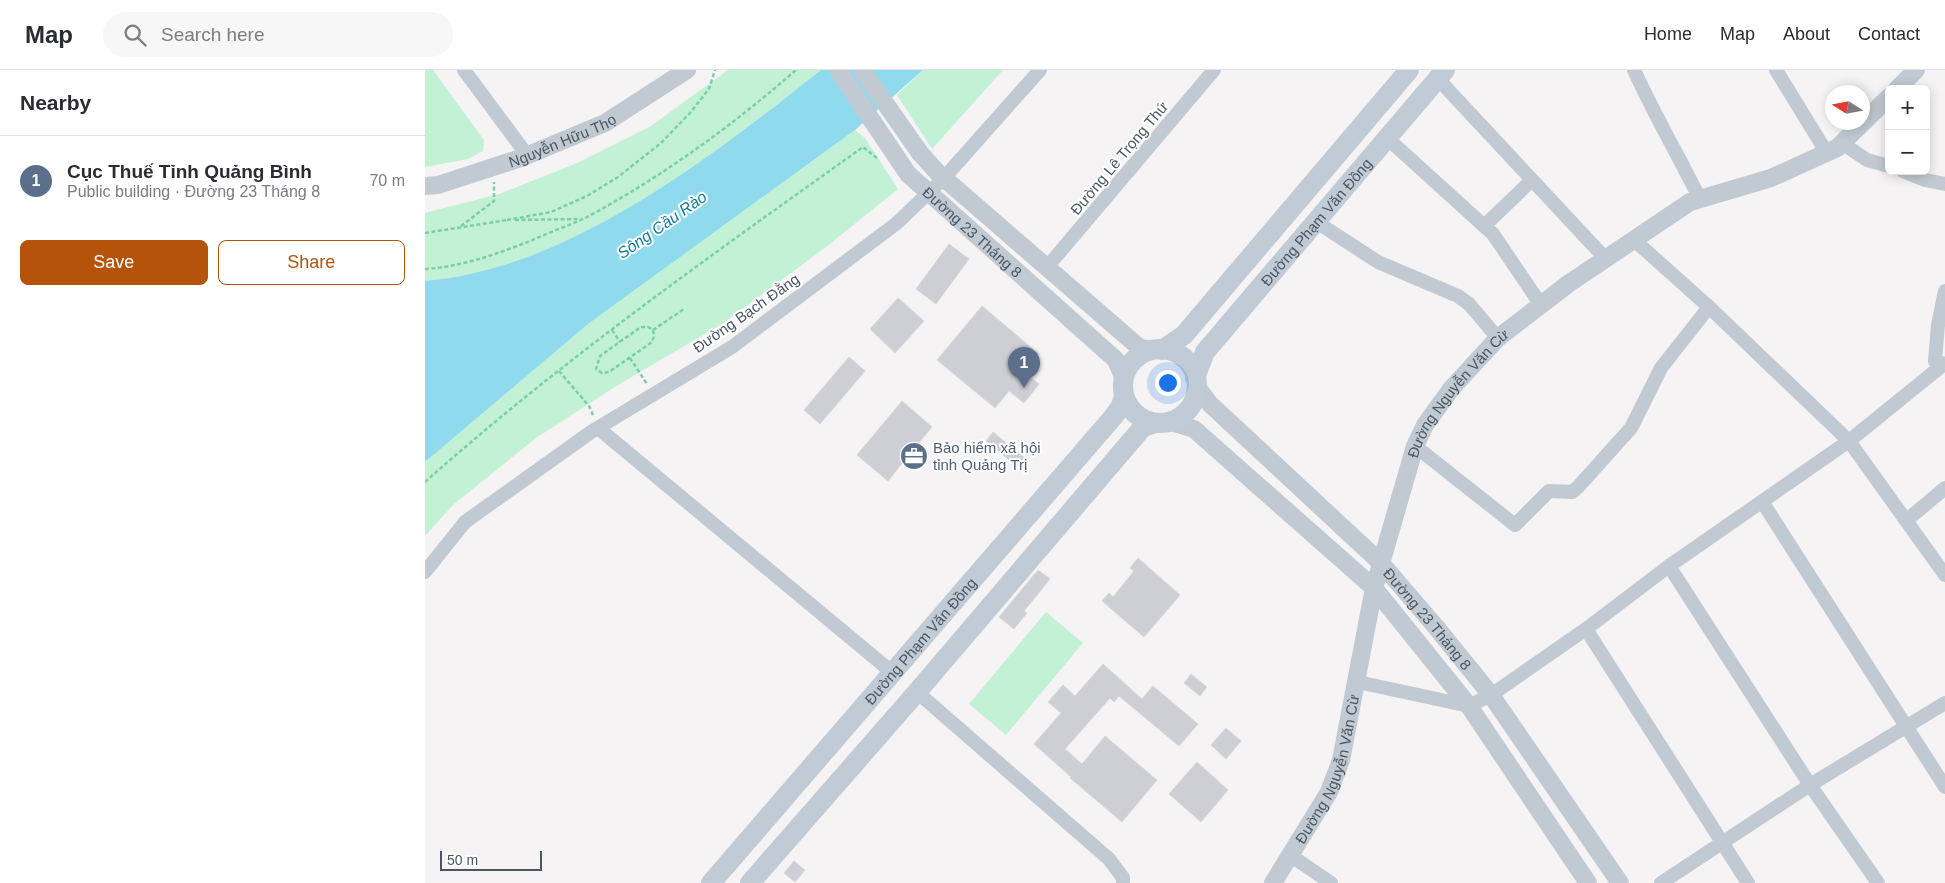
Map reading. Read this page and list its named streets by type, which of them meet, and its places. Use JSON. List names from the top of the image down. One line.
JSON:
{"streets":{"main road":["Đường Phạm Văn Đồng"],"street":["Nguyễn Hữu Thọ","Đường Lê Trọng Thứ","Đường 23 Tháng 8","Đường Bạch Đằng","Đường Nguyễn Văn Cừ"]},"crossings":[["Đường Lê Trọng Thứ","Đường 23 Tháng 8"],["Đường Phạm Văn Đồng","Đường 23 Tháng 8"],["Đường 23 Tháng 8","Đường Bạch Đằng"],["Đường 23 Tháng 8","Đường Nguyễn Văn Cừ"]],"water":["Sông Cầu Rào"],"places":{"office":["Bảo hiểm xã hội tỉnh Quảng Trị"]},"scale_bar":"50 m","north":"left","page":{"header":"Map","search":"Search here","nav":["Home","Map","About","Contact"],"heading":"Nearby","map_buttons":["+","−"],"list":[{"mark":"1","name":"Cục Thuế Tỉnh Quảng Bình","note":"Public building · Đường 23 Tháng 8","value":"70 m"}],"buttons":["Save","Share"],"pins":"1","scale":"50 m"}}
